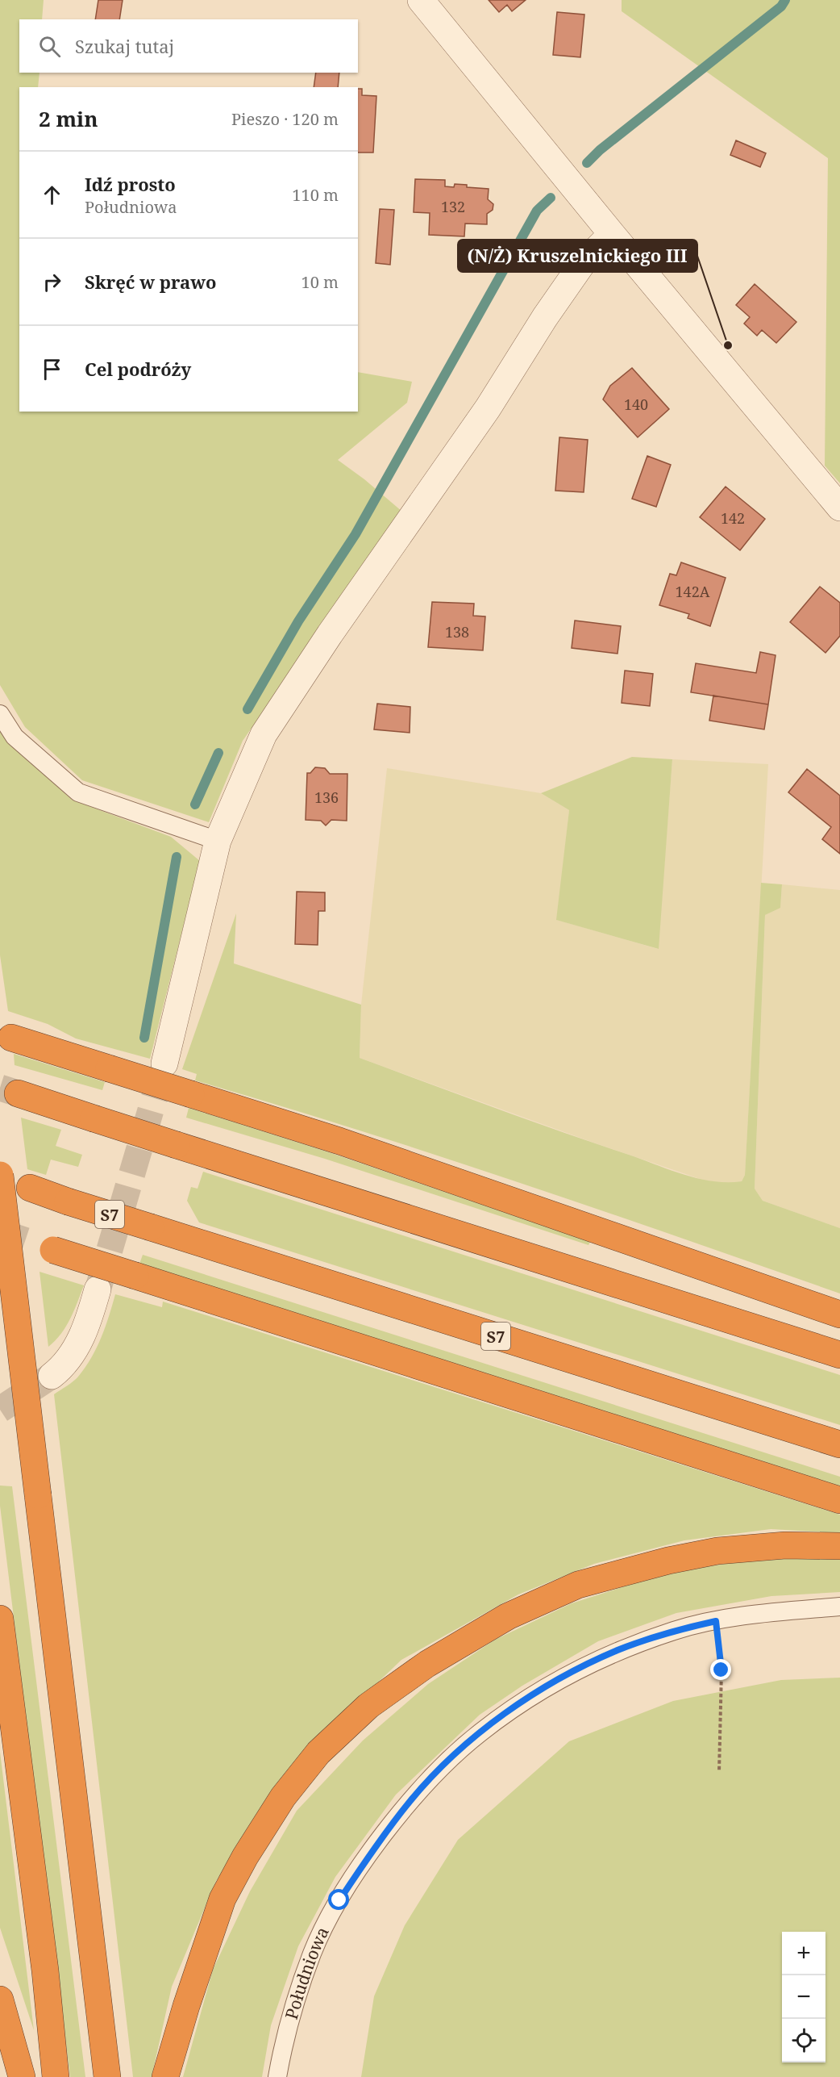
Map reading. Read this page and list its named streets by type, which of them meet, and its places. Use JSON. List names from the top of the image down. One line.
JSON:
{"streets":{"highway":["S7"],"lane":["Południowa"]},"places":["(N/Ż) Kruszelnickiego III"],"house_numbers":["132","140","142","142A","138","136"],"page":{"search":"Szukaj tutaj","heading":["2 min","Pieszo · 120 m"],"list":[["Idź prosto","Południowa","110 m"],["Skręć w prawo","10 m"],"Cel podróży"],"map_buttons":["+","−"]}}
